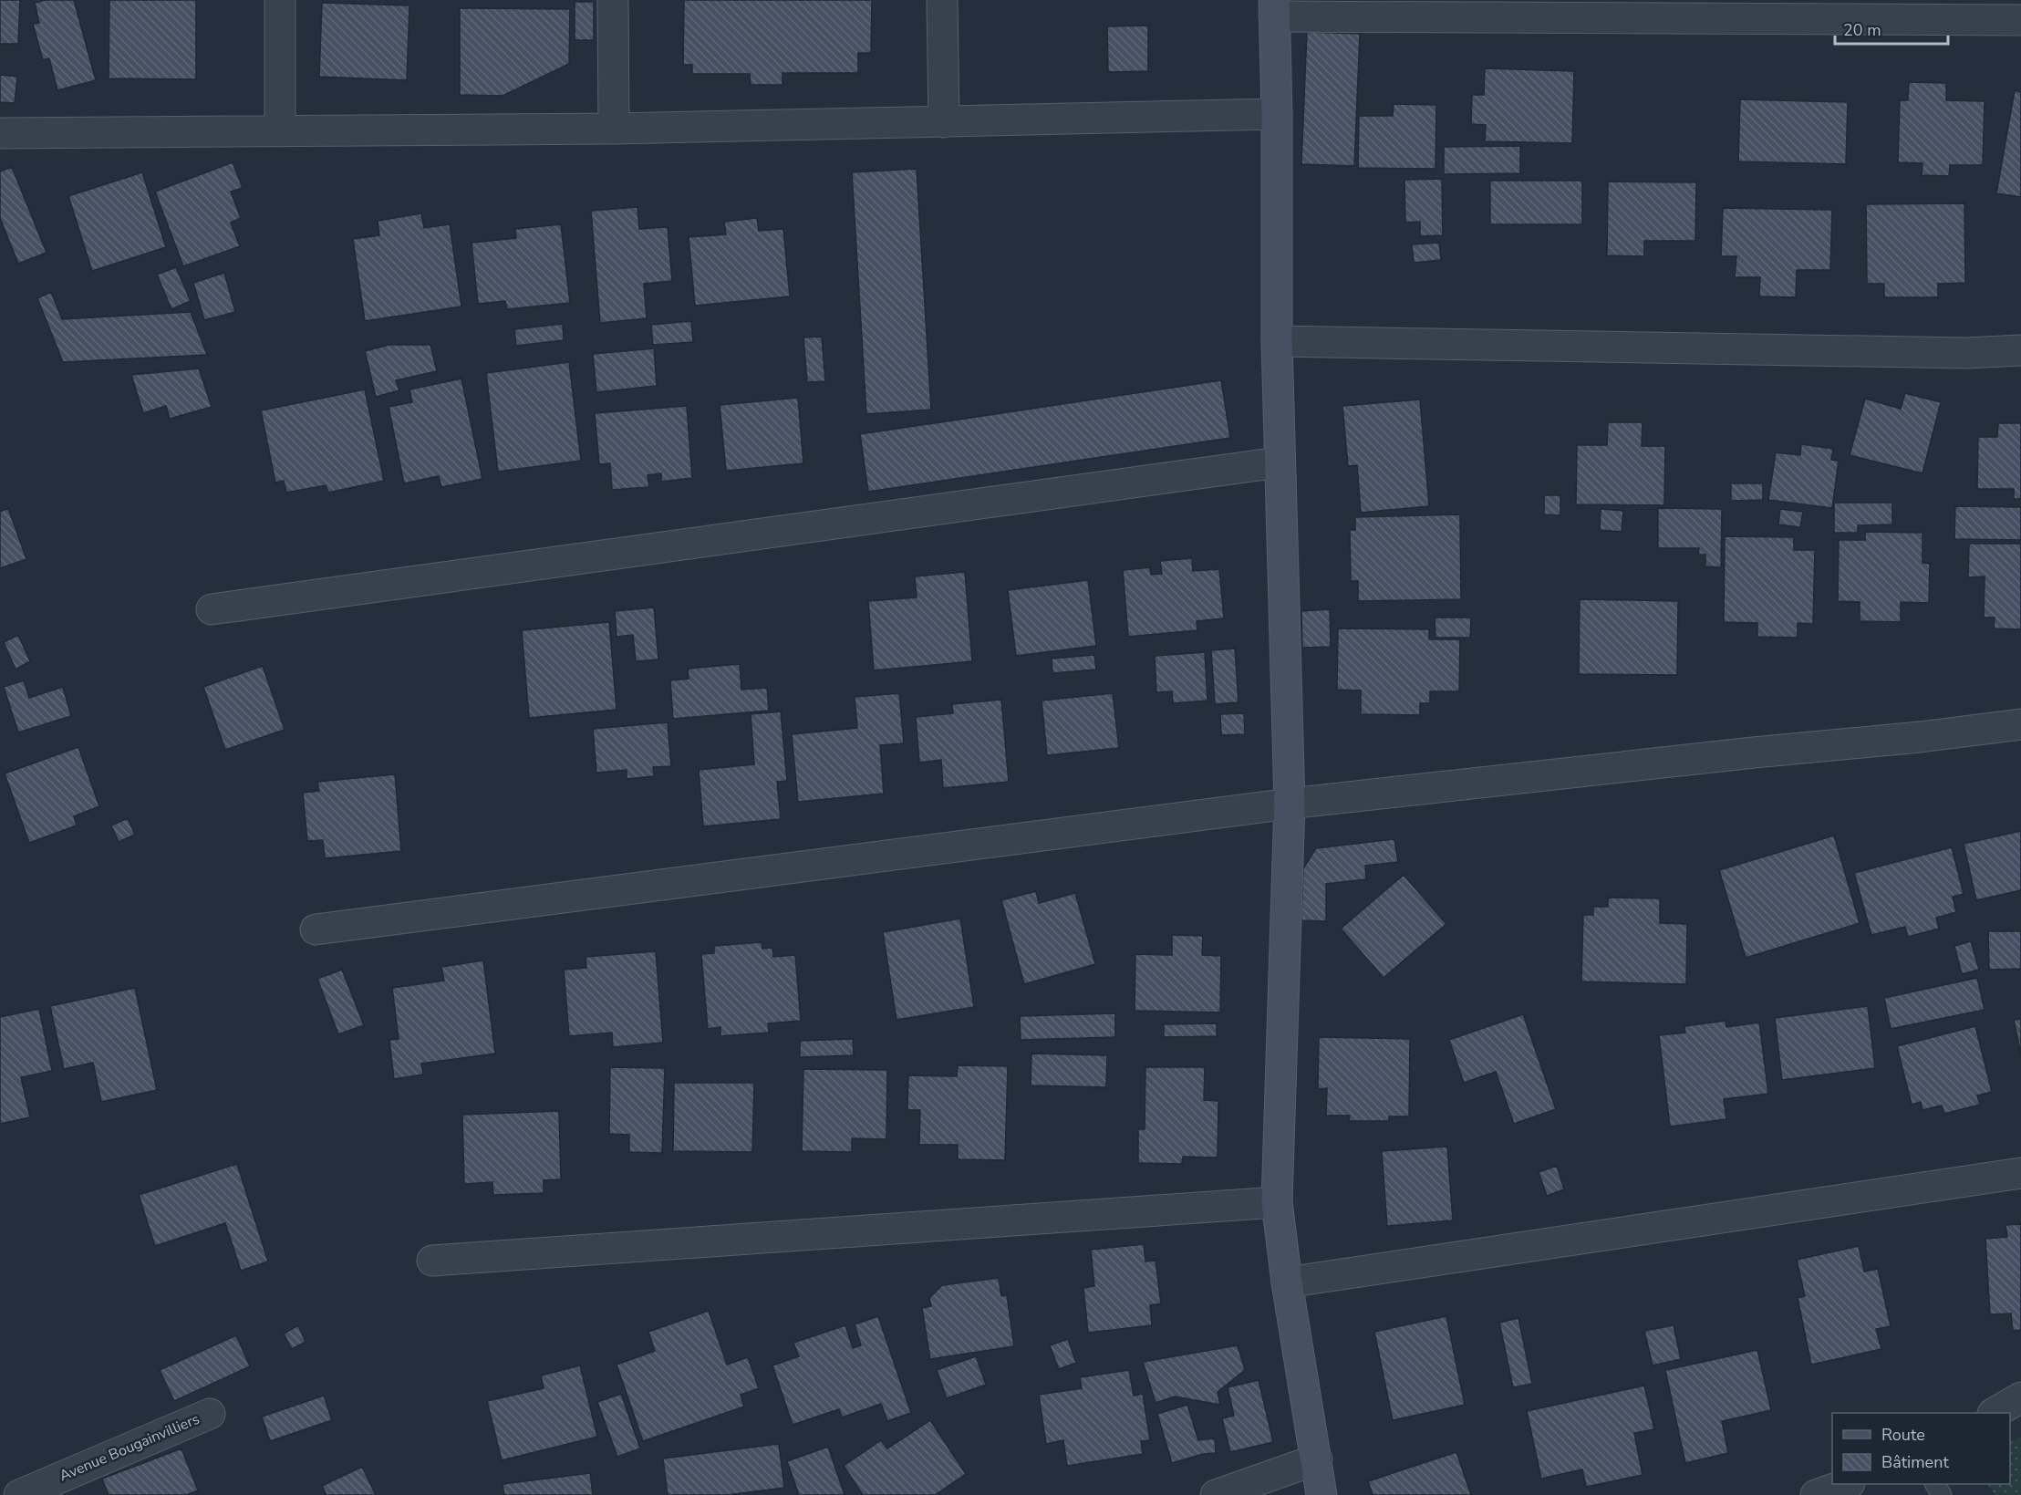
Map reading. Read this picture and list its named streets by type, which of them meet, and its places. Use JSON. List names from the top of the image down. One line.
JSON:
{"streets":{"street":["Avenue Bougainvilliers"]},"legend":["Route","Bâtiment"],"scale_bar":"20 m"}
